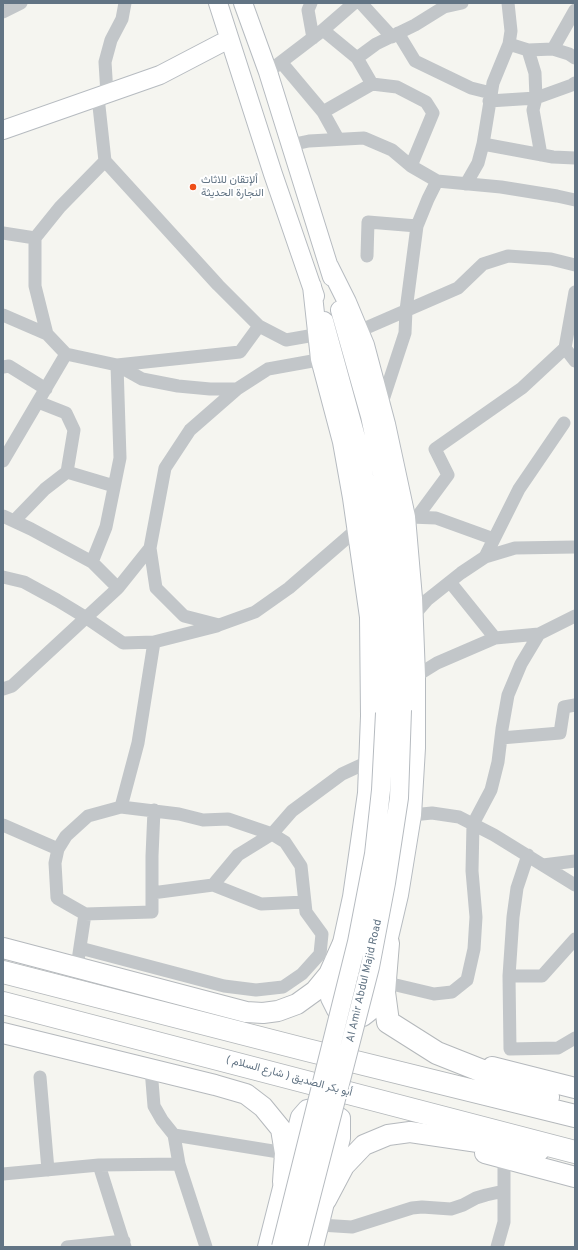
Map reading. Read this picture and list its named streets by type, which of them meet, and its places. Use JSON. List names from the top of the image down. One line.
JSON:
{"streets":{"highway":["( شارع السلام ) أبو بكر الصديق"],"main road":["Al Amir Abdul Majid Road"]},"places":["ألإتقان للاثاث النجارة الحديثة"]}
